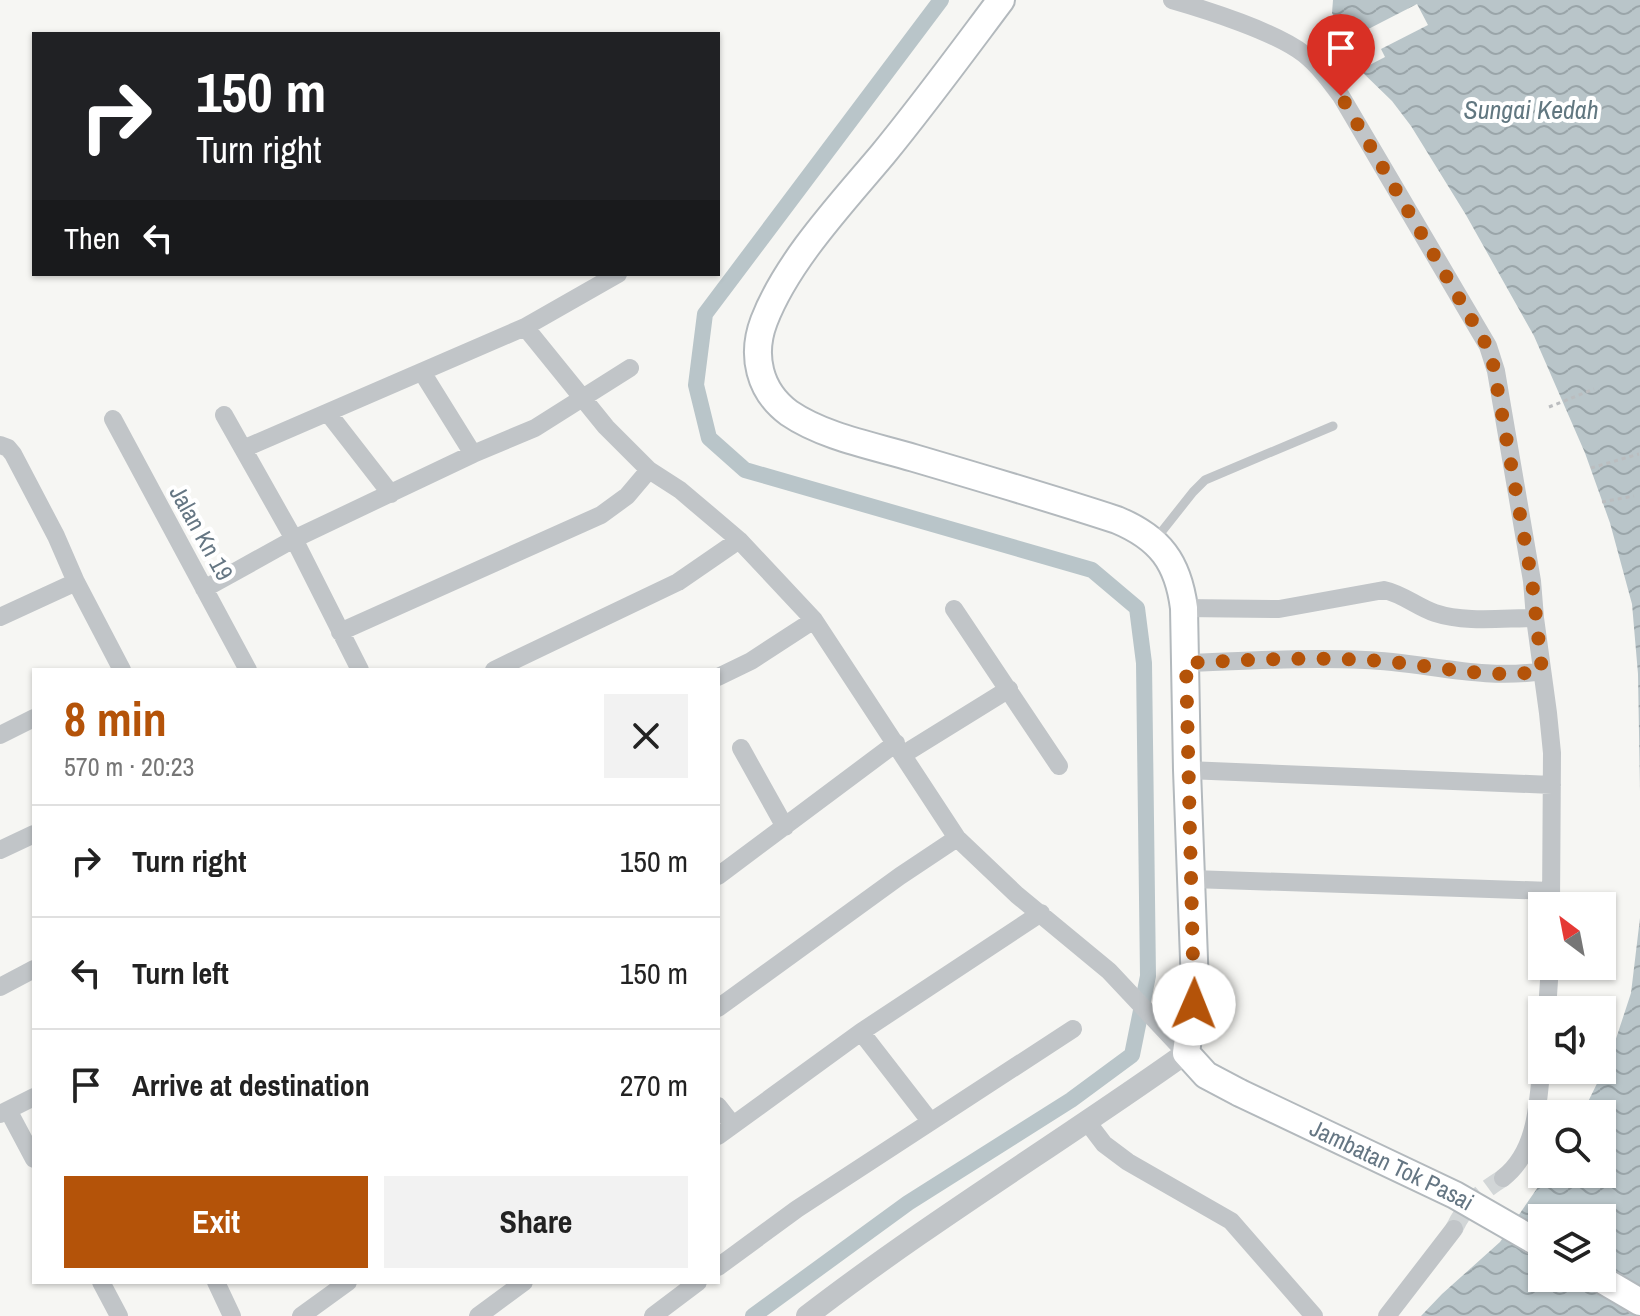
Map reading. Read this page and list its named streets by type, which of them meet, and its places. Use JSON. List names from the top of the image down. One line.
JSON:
{"streets":{"main road":["Jambatan Tok Pasai"],"street":["Jalan Kn 19"]},"water":["Sungai Kedah"],"north":"top left","page":{"turn":["150 m","Turn right"],"then":"Then","heading":["8 min","570 m · 20:23"],"list":[{"name":"Turn right","value":"150 m"},{"name":"Turn left","value":"150 m"},{"name":"Arrive at destination","value":"270 m"}],"buttons":["Exit","Share"]}}
